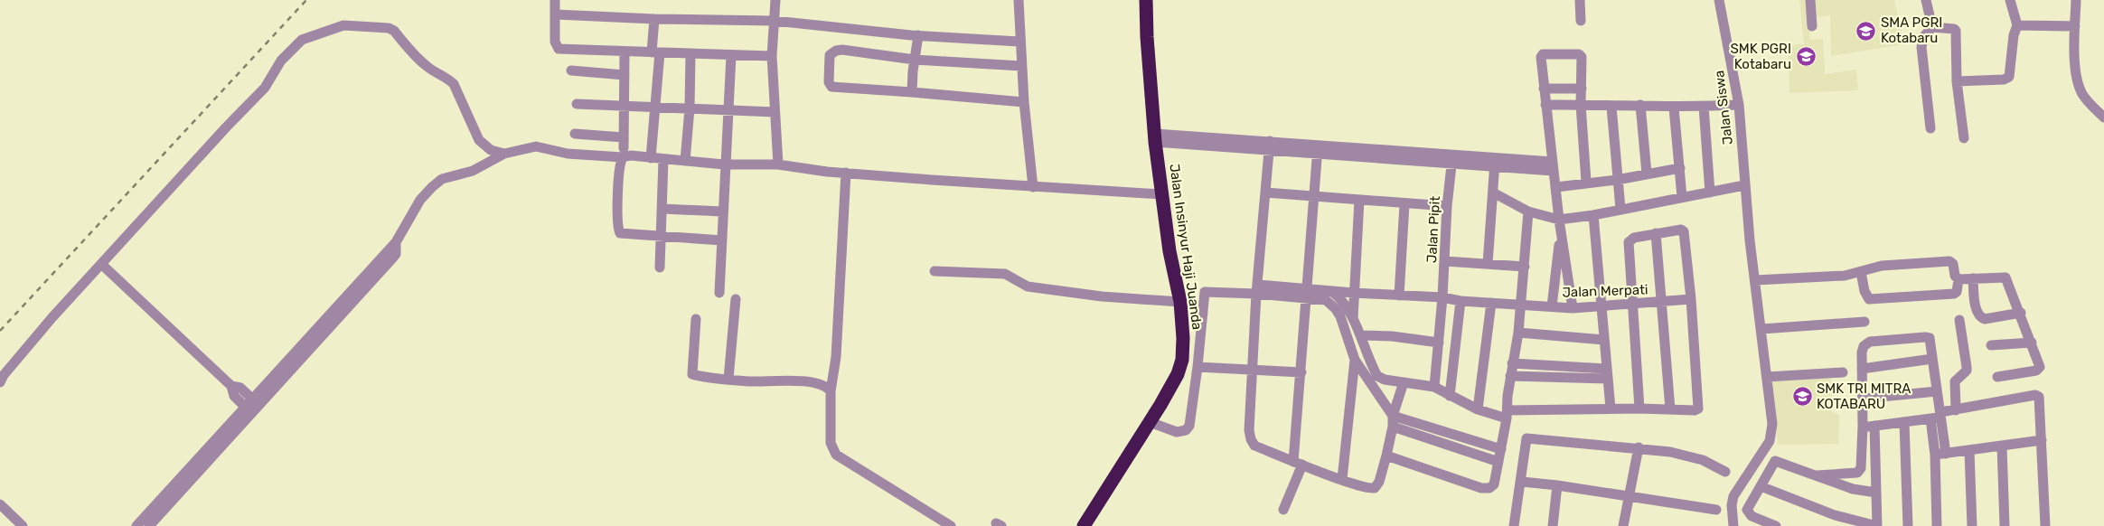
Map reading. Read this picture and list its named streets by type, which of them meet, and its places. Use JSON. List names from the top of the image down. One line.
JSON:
{"streets":{"highway":["Jalan Insinyur Haji Juanda"],"street":["Jalan Siswa","Jalan Pipit","Jalan Merpati"]},"crossings":[["Jalan Pipit","Jalan Merpati"]],"places":{"school or university":["SMA PGRI Kotabaru","SMK PGRI Kotabaru","SMK TRI MITRA KOTABARU"]}}
